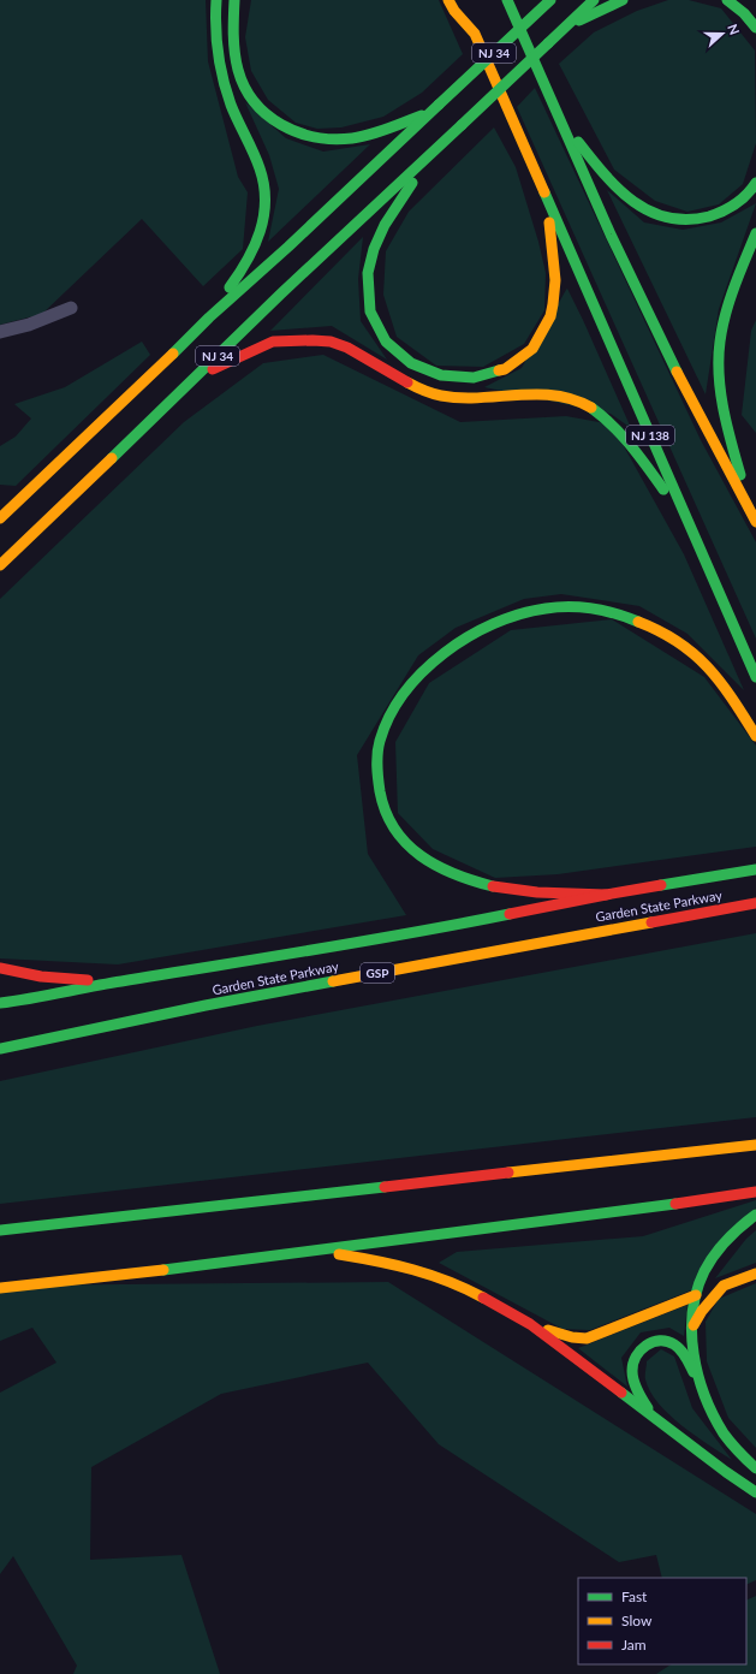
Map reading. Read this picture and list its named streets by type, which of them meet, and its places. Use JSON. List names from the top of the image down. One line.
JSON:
{"streets":{"highway":["NJ 34","NJ 138","Garden State Parkway","GSP"]},"legend":["Fast","Slow","Jam"],"north":"right"}
